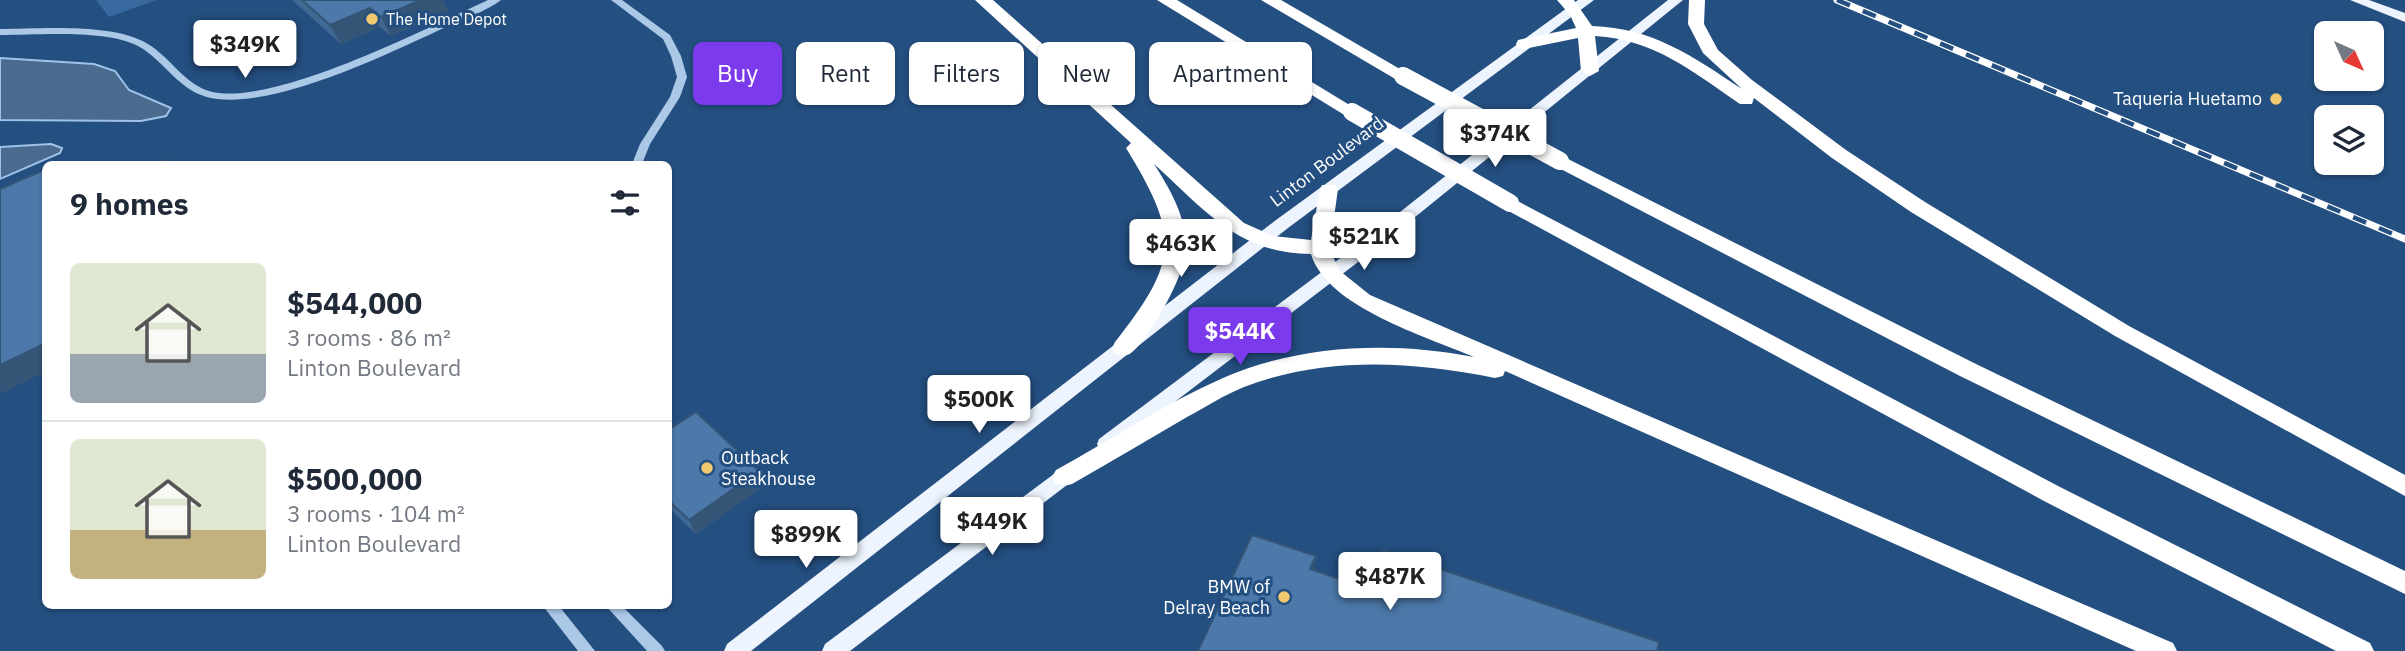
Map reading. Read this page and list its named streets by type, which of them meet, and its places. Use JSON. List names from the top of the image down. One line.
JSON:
{"streets":{"main road":["Linton Boulevard"]},"places":["The Home Depot","Taqueria Huetamo","Outback Steakhouse","BMW of Delray Beach"],"north":"bottom right","page":{"price":["$349K","$374K","$521K","$463K","$544K","$500K","$449K","$899K","$487K"],"chip":["Buy","Rent","Filters","New","Apartment"],"heading":"9 homes","list":[{"name":"$544,000","note":"3 rooms · 86 m² · Linton Boulevard"},{"name":"$500,000","note":"3 rooms · 104 m² · Linton Boulevard"}]}}
